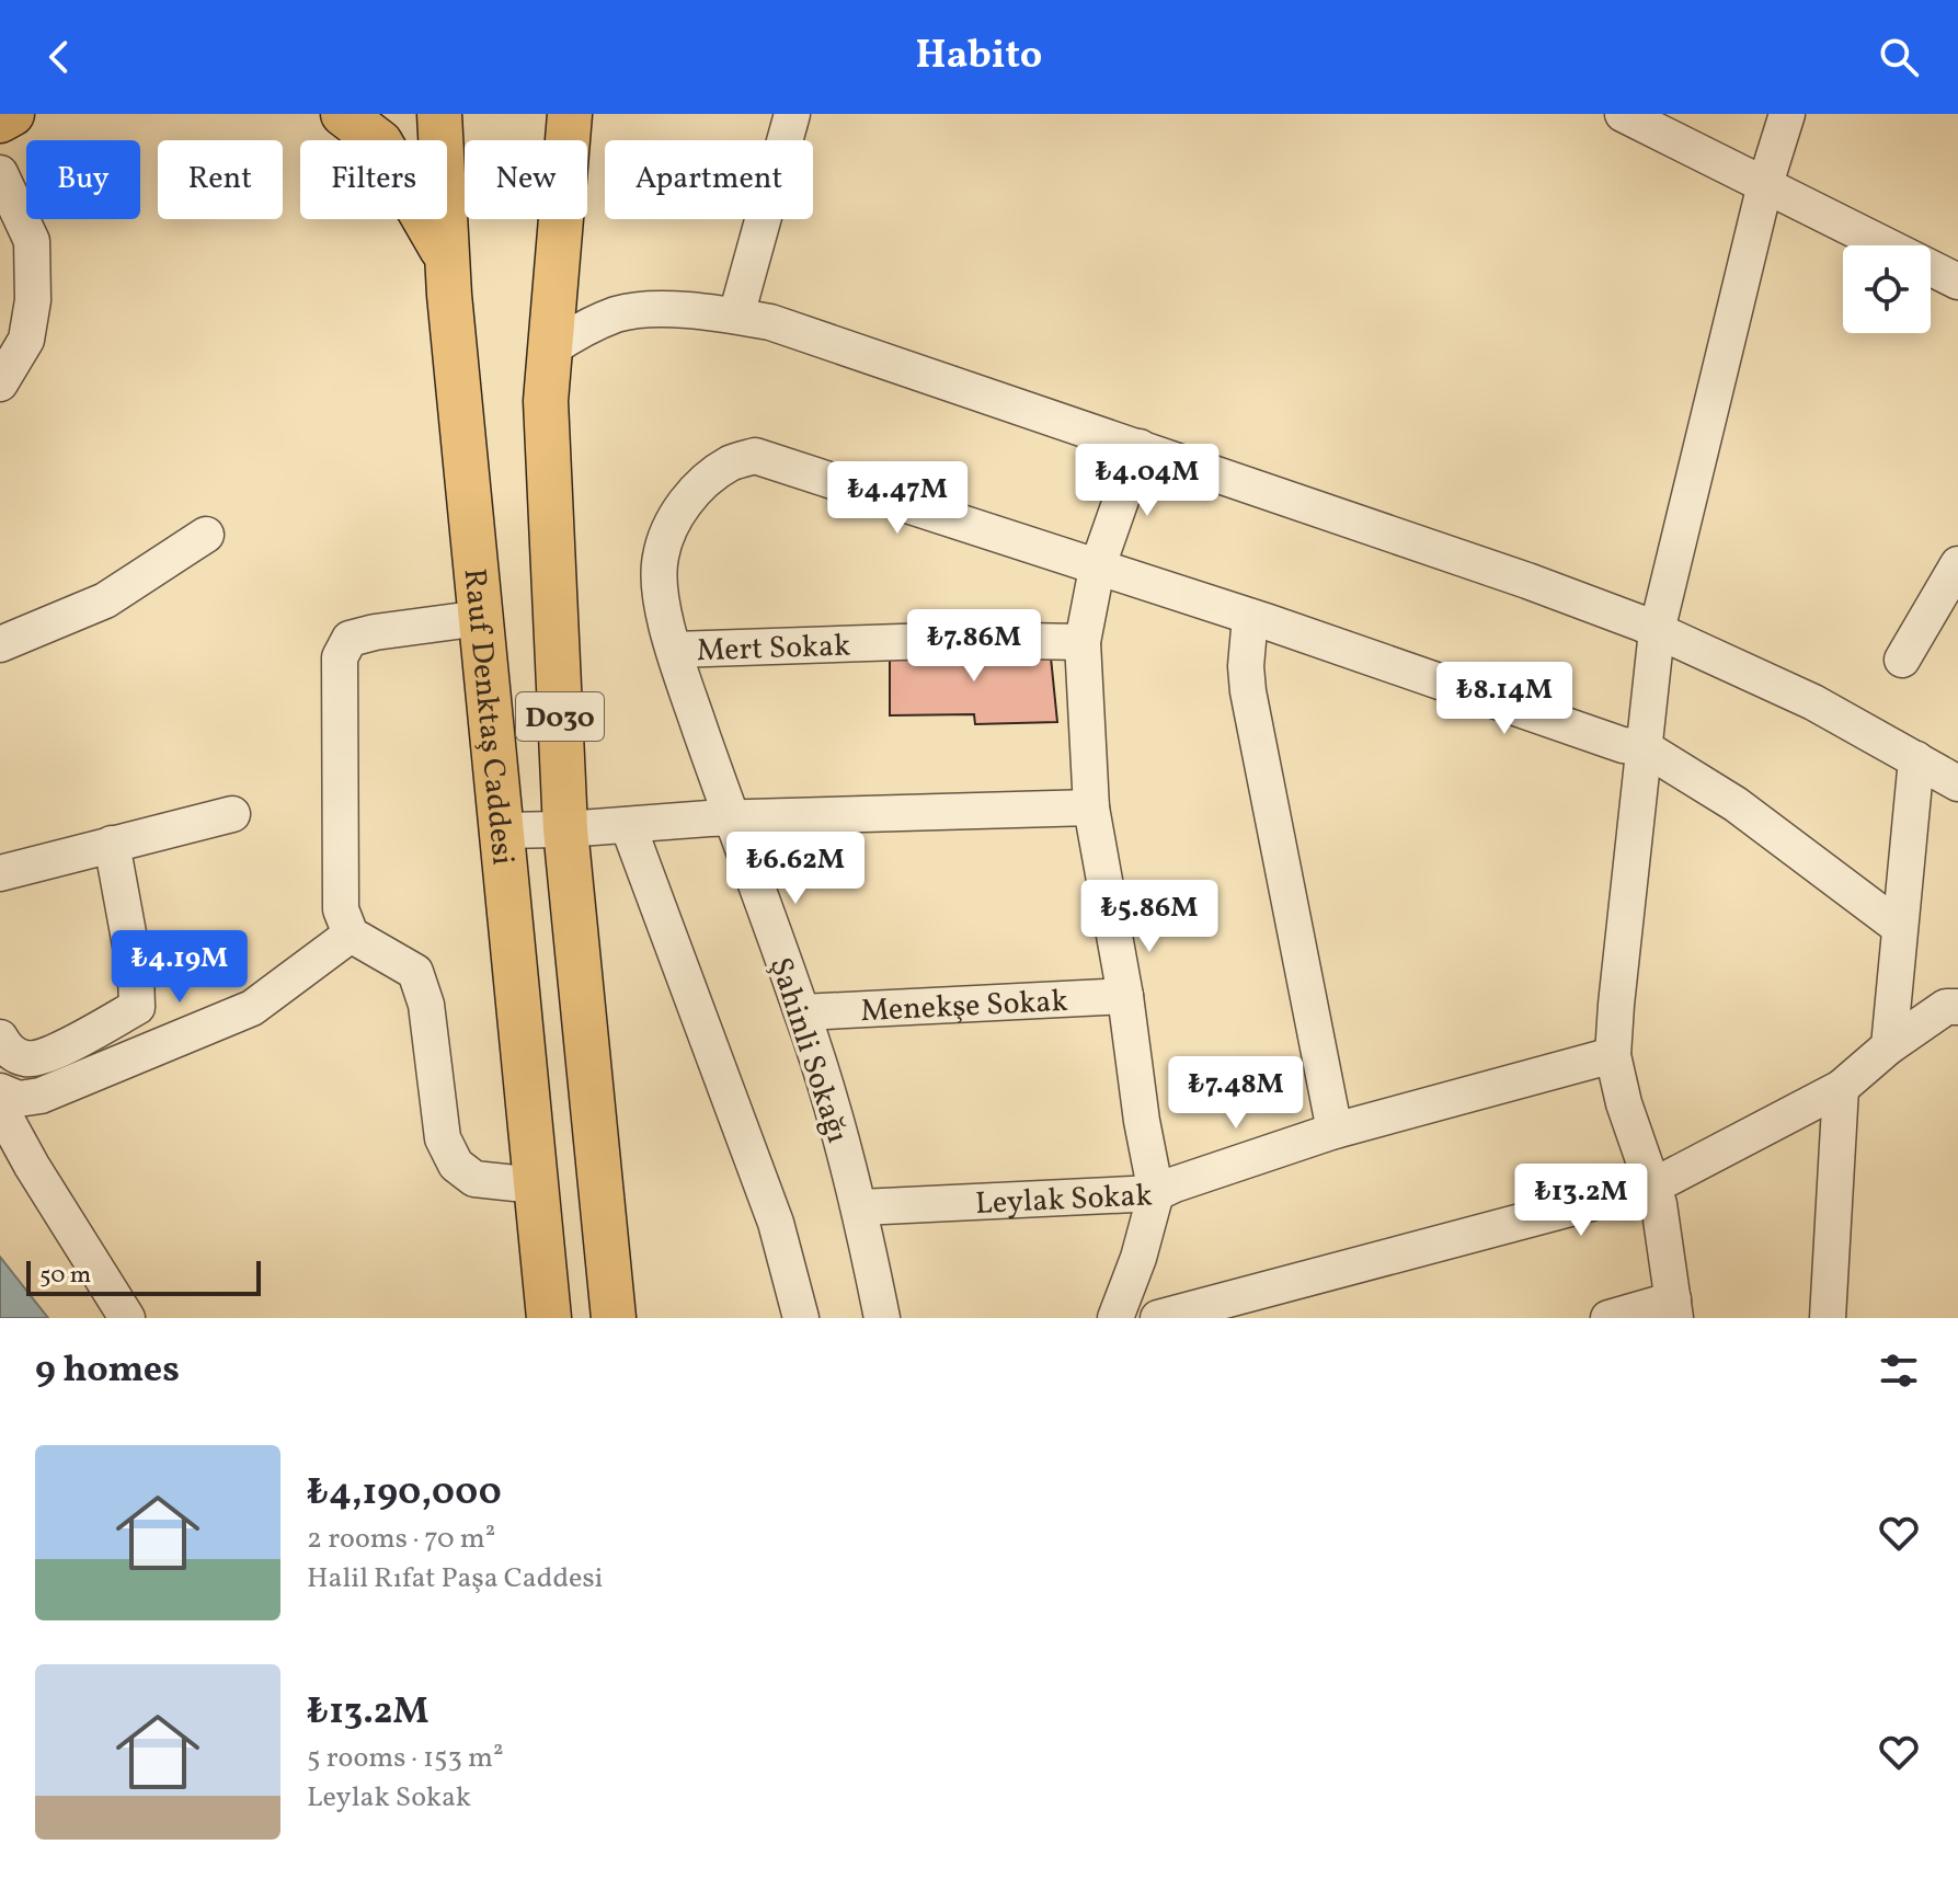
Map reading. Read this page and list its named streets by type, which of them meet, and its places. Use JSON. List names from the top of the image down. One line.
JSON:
{"streets":{"main road":["Rauf Denktaş Caddesi","D030"],"street":["Mert Sokak","Menekşe Sokak","Şahinli Sokağı","Leylak Sokak"]},"crossings":[["Mert Sokak","Şahinli Sokağı"],["Menekşe Sokak","Şahinli Sokağı"],["Şahinli Sokağı","Leylak Sokak"]],"scale_bar":"50 m","page":{"header":"Habito","chip":["Buy","Rent","Filters","New","Apartment"],"price":["₺4.04M","₺4.47M","₺7.86M","₺8.14M","₺6.62M","₺5.86M","₺4.19M","₺7.48M","₺13.2M"],"scale":"50 m","heading":"9 homes","list":[{"name":"₺4,190,000","note":"2 rooms · 70 m² · Halil Rıfat Paşa Caddesi"},{"name":"₺13.2M","note":"5 rooms · 153 m² · Leylak Sokak"}]}}
